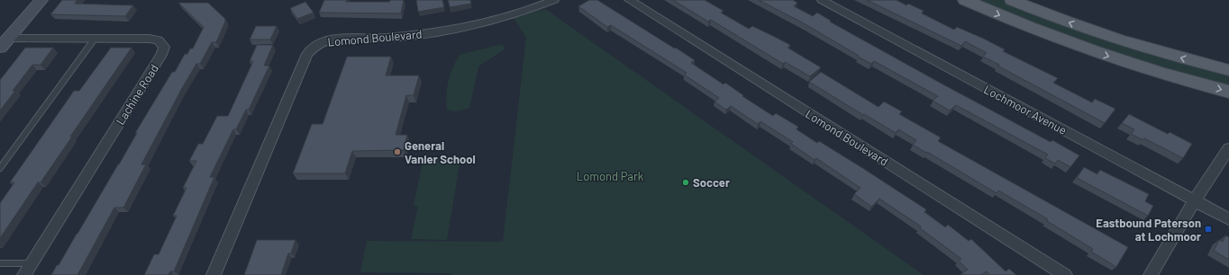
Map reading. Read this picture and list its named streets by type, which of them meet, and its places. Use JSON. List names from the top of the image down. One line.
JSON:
{"streets":{"street":["Lomond Boulevard","Lachine Road","Lochmoor Avenue"]},"parks":["Lomond Park"],"places":{"other":["General Vanier School","Soccer"],"transit":["Eastbound Paterson at Lochmoor"]}}
